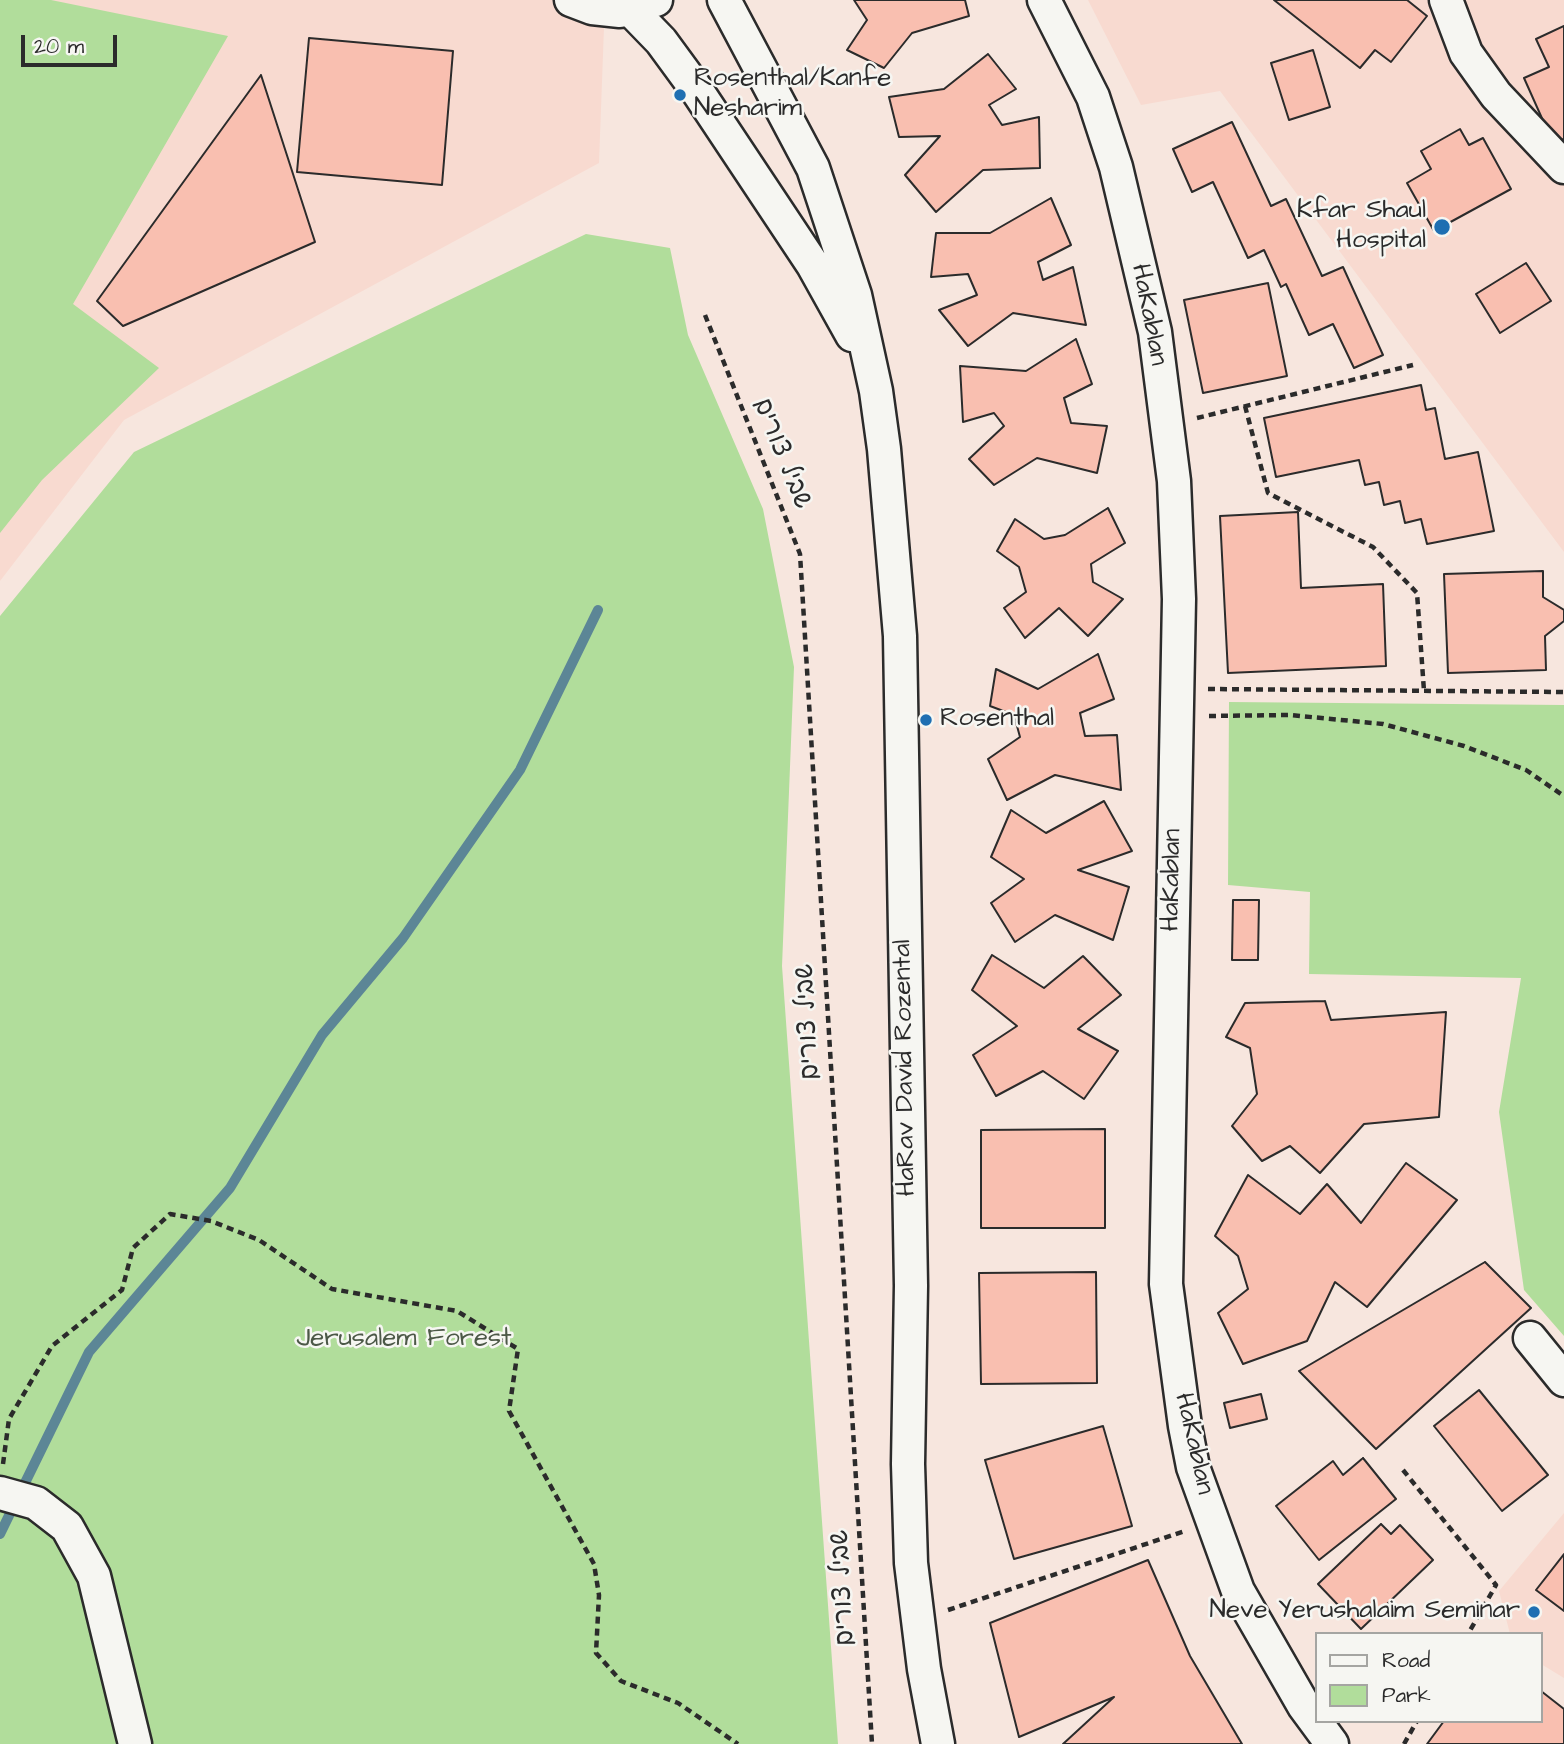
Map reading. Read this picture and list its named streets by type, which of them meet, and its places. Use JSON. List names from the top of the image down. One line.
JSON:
{"streets":{"street":["HaKablan","HaRav David Rozental"],"path":["שביל צורים"]},"parks":["Jerusalem Forest"],"places":["Rosenthal/Kanfe Nesharim","Kfar Shaul Hospital","Rosenthal","Neve Yerushalaim Seminar"],"legend":["Road","Park"],"scale_bar":"20 m"}
